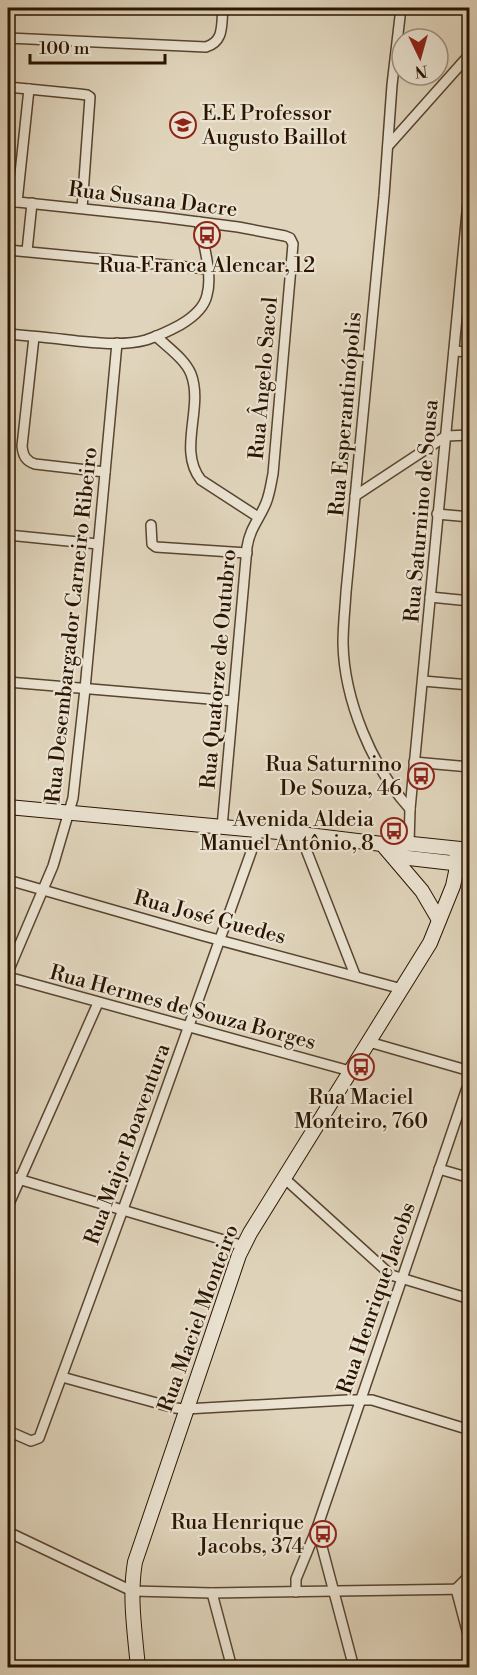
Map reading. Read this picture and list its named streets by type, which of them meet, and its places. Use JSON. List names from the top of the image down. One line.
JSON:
{"streets":{"street":["Rua Susana Dacre","Rua Ângelo Sacol","Rua Esperantinópolis","Rua Saturnino de Sousa","Rua Desembargador Carneiro Ribeiro","Rua Quatorze de Outubro","Rua José Guedes","Rua Hermes de Souza Borges","Rua Major Boaventura","Rua Henrique Jacobs","Rua Maciel Monteiro"]},"crossings":[["Rua Susana Dacre","Rua Ângelo Sacol"],["Rua Ângelo Sacol","Rua Quatorze de Outubro"],["Rua Esperantinópolis","Rua Saturnino de Sousa"],["Rua Desembargador Carneiro Ribeiro","Rua José Guedes"],["Rua José Guedes","Rua Major Boaventura"],["Rua José Guedes","Rua Maciel Monteiro"],["Rua Hermes de Souza Borges","Rua Major Boaventura"],["Rua Hermes de Souza Borges","Rua Maciel Monteiro"]],"places":{"school or university":["E.E Professor Augusto Baillot"],"bus stop":["Rua Franca Alencar, 12","Rua Saturnino De Souza, 46","Avenida Aldeia Manuel Antônio, 8","Rua Maciel Monteiro, 760","Rua Henrique Jacobs, 374"]},"scale_bar":"100 m","north":"bottom"}
